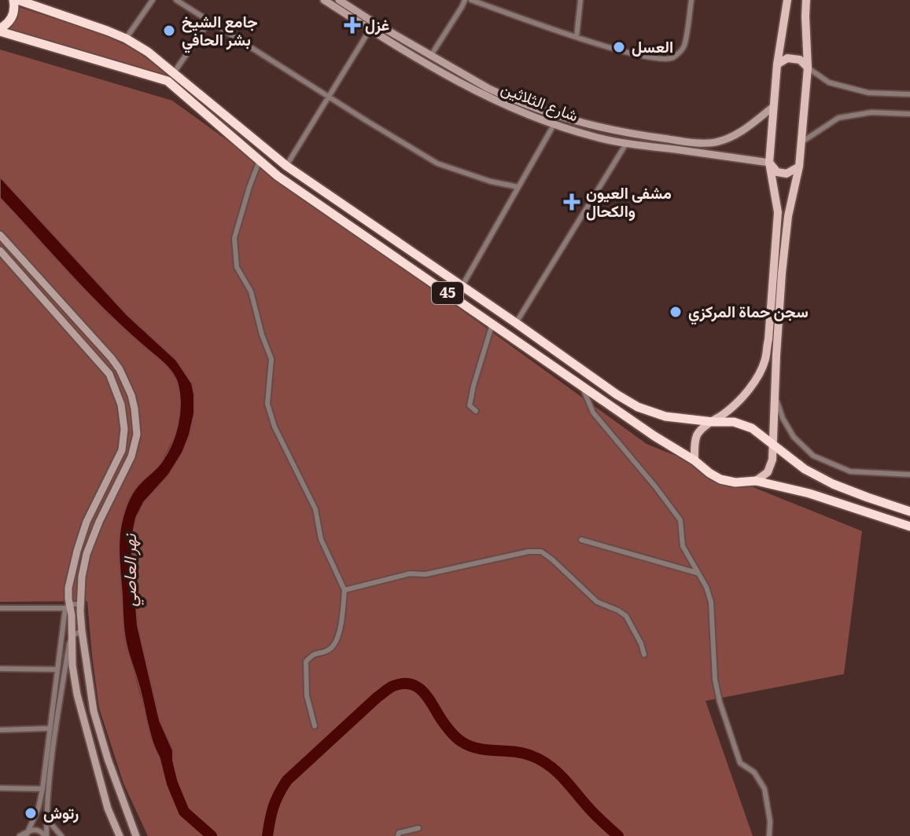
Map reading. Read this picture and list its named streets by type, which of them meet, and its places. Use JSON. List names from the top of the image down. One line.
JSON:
{"streets":{"highway":["45"],"main road":["شارع الثلاثين"]},"water":["نهر العاصي"],"places":{"health":["غزل","مشفى العيون والكحال"],"other":["جامع الشيخ بشر الحافي","العسل","سجن حماة المركزي","رتوش"]}}
